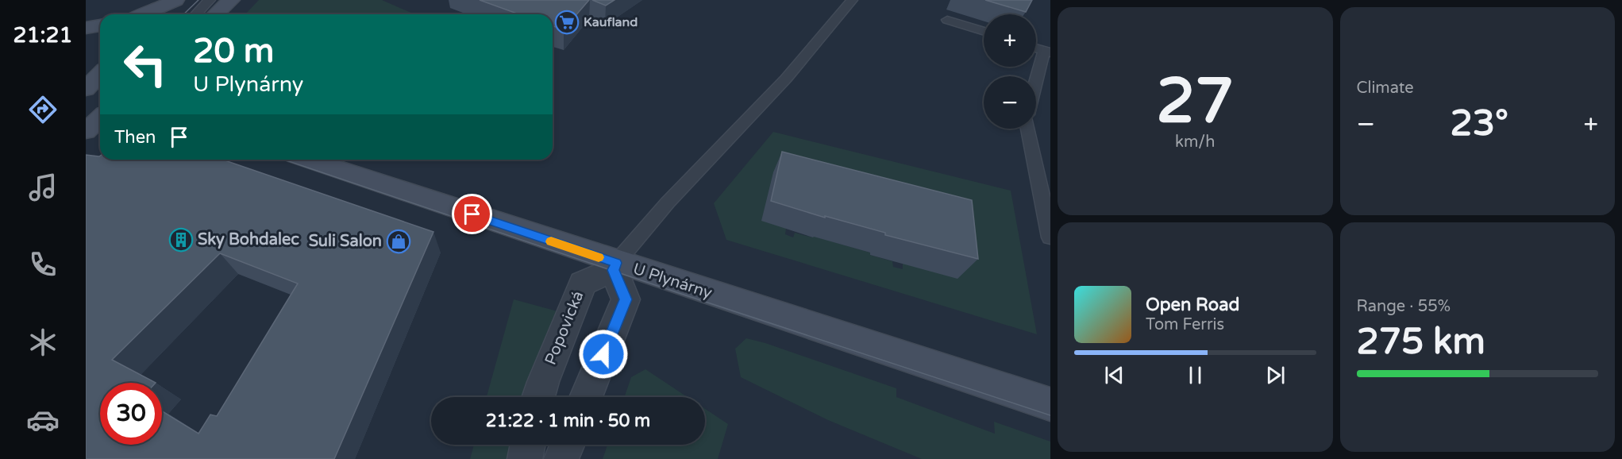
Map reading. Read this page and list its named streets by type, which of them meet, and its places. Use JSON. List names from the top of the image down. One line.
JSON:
{"streets":{"street":["U Plynárny","Popovická"]},"crossings":[["U Plynárny","Popovická"]],"places":{"supermarket":["Kaufland"],"building":["Sky Bohdalec"],"shop":["Suli Salon"]},"page":{"tabs":"21:21","tile":[["27","km/h"],"Climate",["Range · 55%","275 km"]],"map_buttons":["+","−"],"turn":["20 m","U Plynárny"],"heat":["−","23°","+"],"then":"Then","song":["Open Road","Tom Ferris"],"limit":"30","trip":"21:22 · 1 min · 50 m"}}
